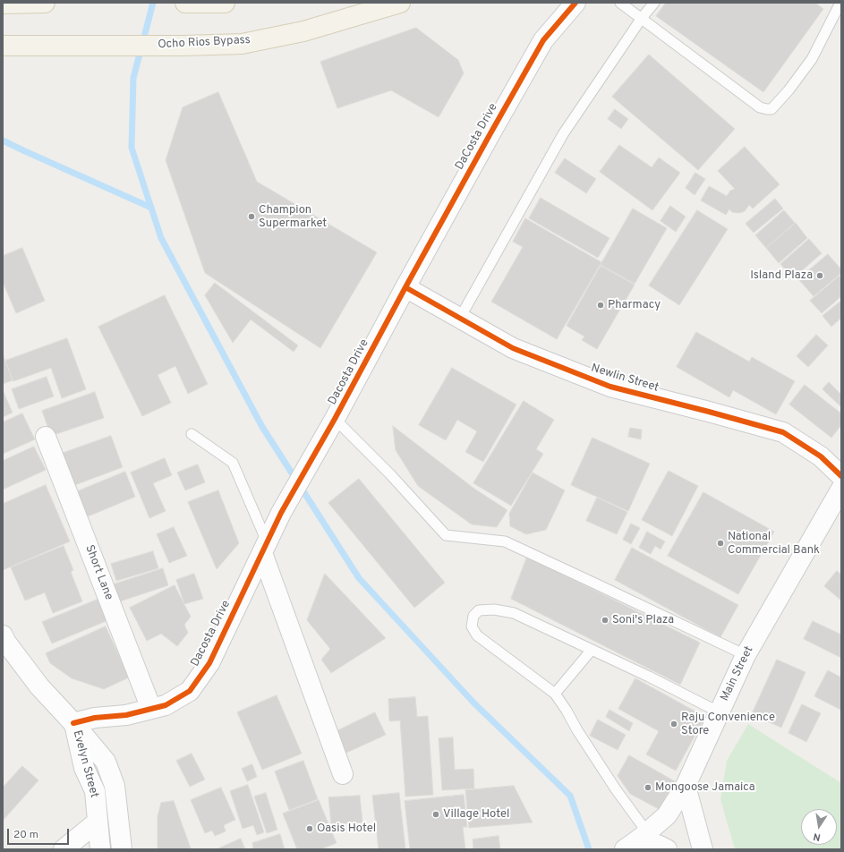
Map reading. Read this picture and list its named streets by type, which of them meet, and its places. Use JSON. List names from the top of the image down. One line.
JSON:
{"streets":{"main road":["Ocho Rios Bypass"],"street":["DaCosta Drive","Dacosta Drive","Newlin Street","Short Lane","Main Street","Evelyn Street"]},"crossings":[["DaCosta Drive","Dacosta Drive"],["DaCosta Drive","Newlin Street"],["Dacosta Drive","Newlin Street"],["Dacosta Drive","Short Lane"],["Dacosta Drive","Evelyn Street"]],"places":["Champion Supermarket","Island Plaza","Pharmacy","National Commercial Bank","Soni's Plaza","Raju Convenience Store","Mongoose Jamaica","Village Hotel","Oasis Hotel"],"scale_bar":"20 m","north":"bottom"}
